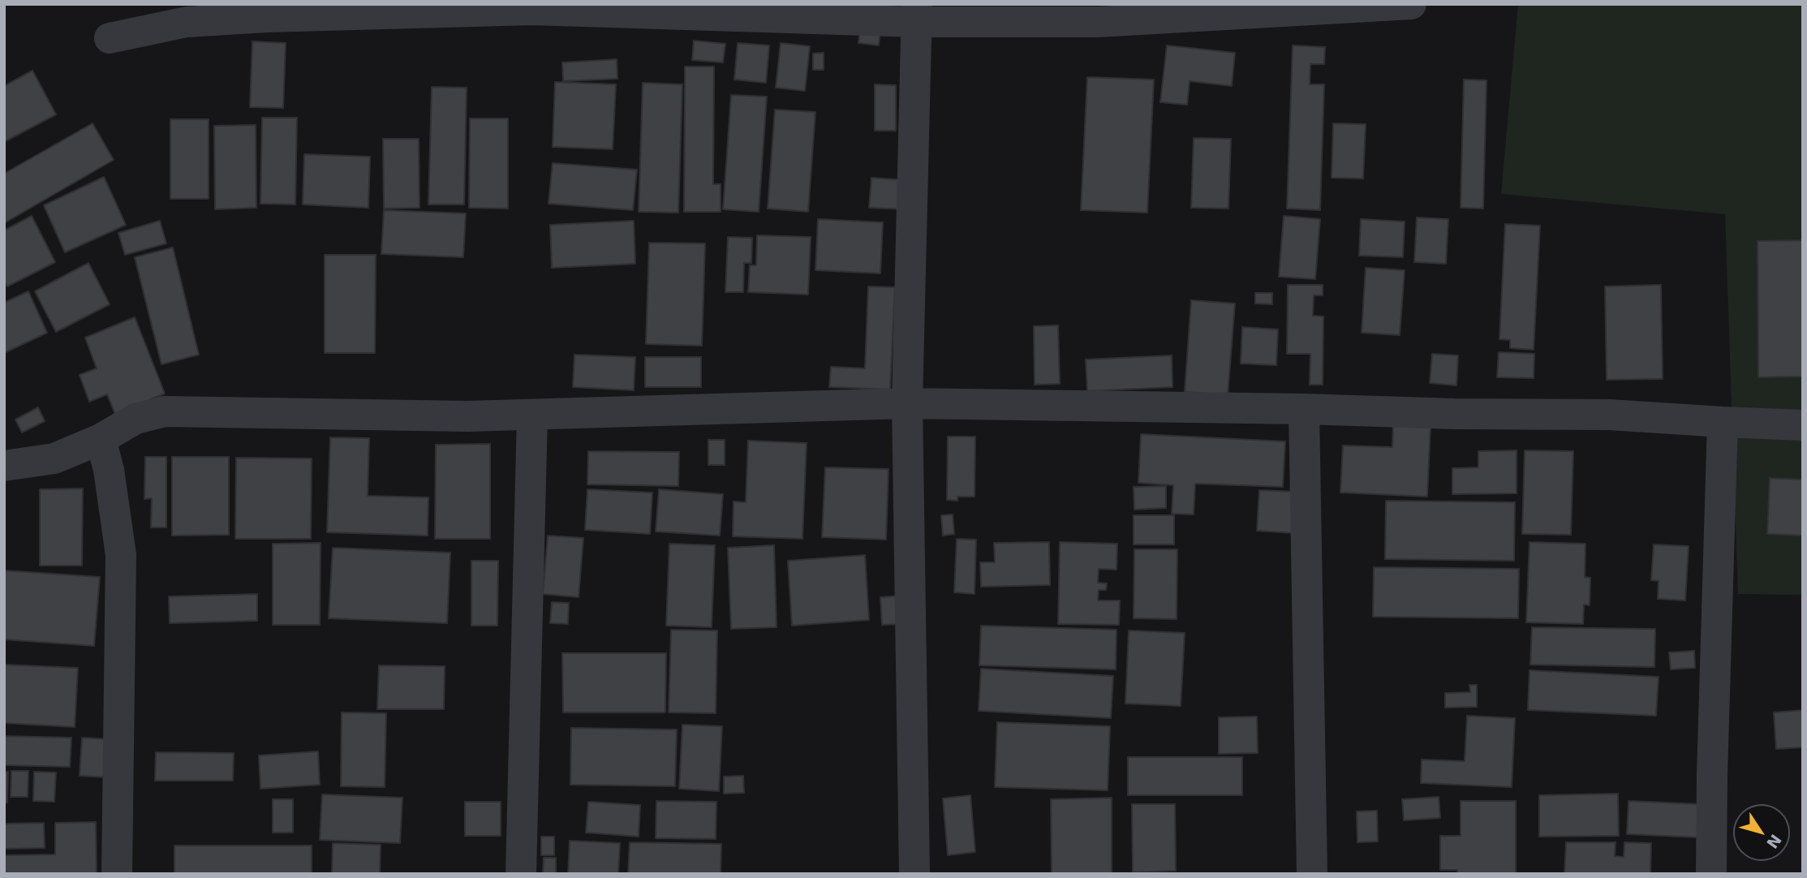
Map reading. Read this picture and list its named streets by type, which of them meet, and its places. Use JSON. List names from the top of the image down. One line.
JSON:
{"north":"bottom right"}
